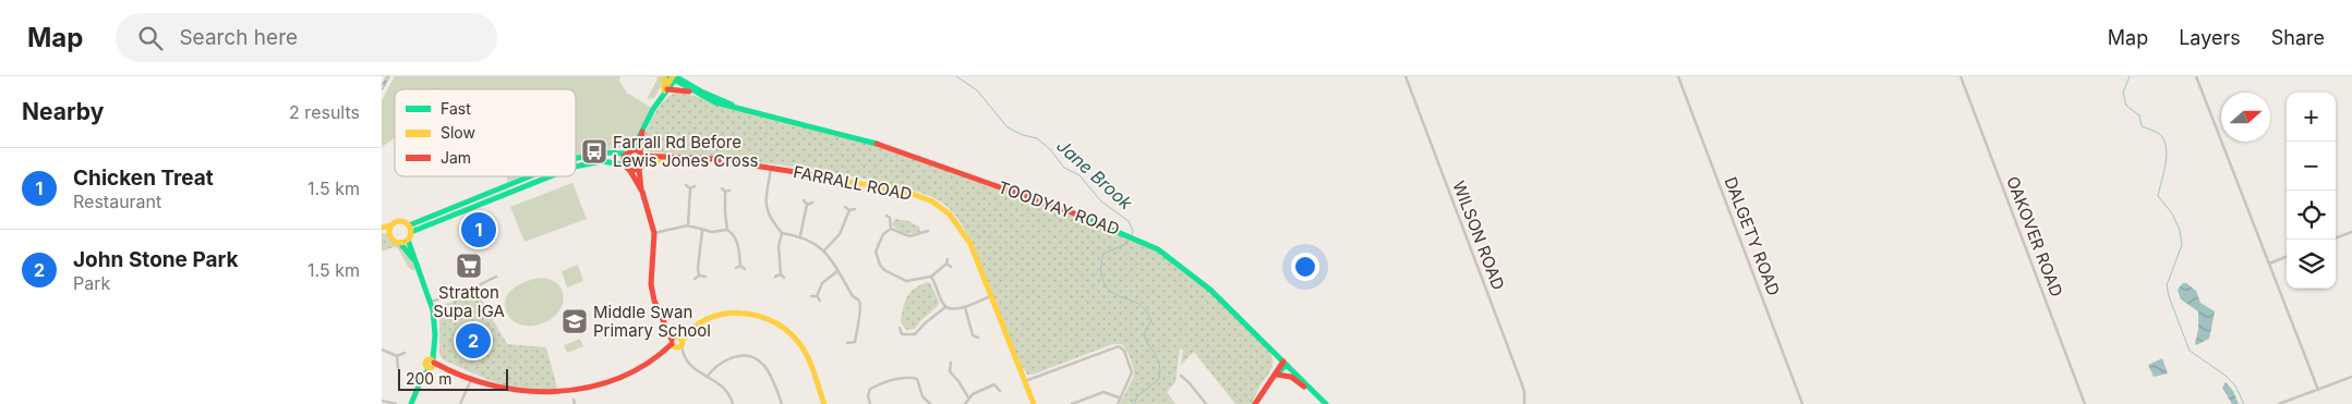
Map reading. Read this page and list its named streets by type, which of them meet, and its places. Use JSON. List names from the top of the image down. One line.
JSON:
{"streets":{"main road":["FARRALL ROAD","TOODYAY ROAD"],"street":["WILSON ROAD","DALGETY ROAD","OAKOVER ROAD"]},"water":["Jane Brook"],"places":{"bus stop":["Farrall Rd Before Lewis Jones Cross"],"supermarket":["Stratton Supa IGA"],"school or university":["Middle Swan Primary School"]},"legend":["Fast","Slow","Jam"],"scale_bar":"200 m","north":"right","page":{"header":"Map","search":"Search here","nav":["Map","Layers","Share"],"heading":["Nearby","2 results"],"map_buttons":["+","−"],"list":[{"mark":"1","name":"Chicken Treat","note":"Restaurant","value":"1.5 km"},{"mark":"2","name":"John Stone Park","note":"Park","value":"1.5 km"}],"pins":["1","2"],"scale":"200 m"}}
